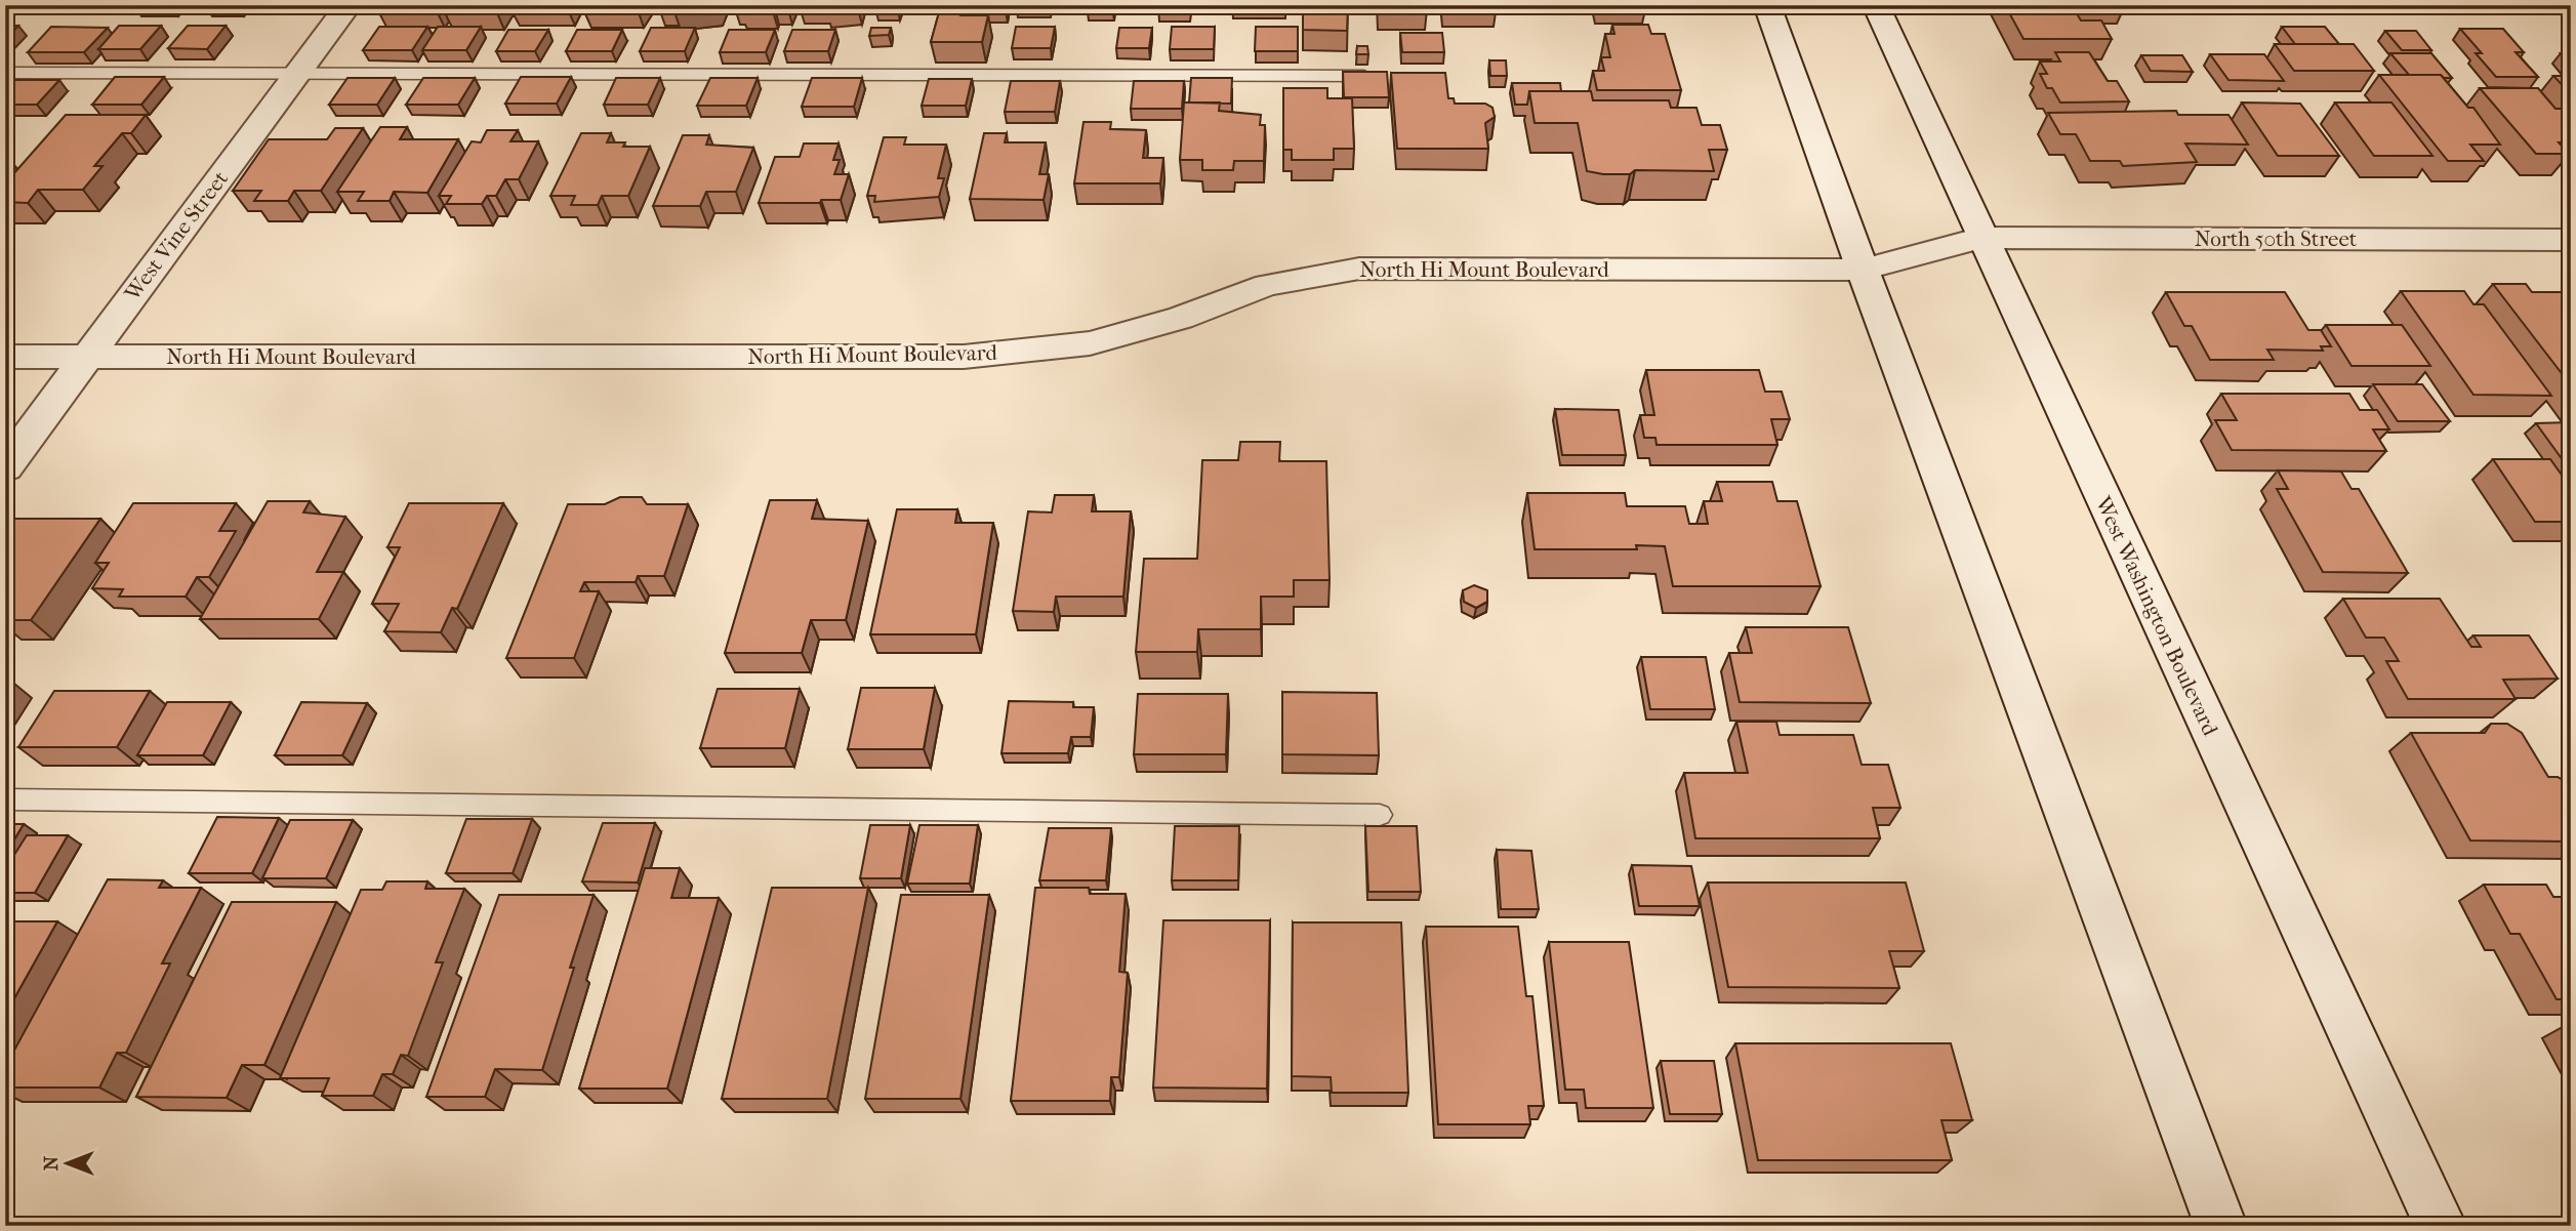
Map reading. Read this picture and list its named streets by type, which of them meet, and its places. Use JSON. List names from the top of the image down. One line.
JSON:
{"streets":{"street":["West Vine Street","North 50th Street","North Hi Mount Boulevard","West Washington Boulevard"]},"crossings":[["West Vine Street","North Hi Mount Boulevard"],["North 50th Street","North Hi Mount Boulevard"],["North 50th Street","West Washington Boulevard"],["North Hi Mount Boulevard","West Washington Boulevard"]],"north":"left"}
